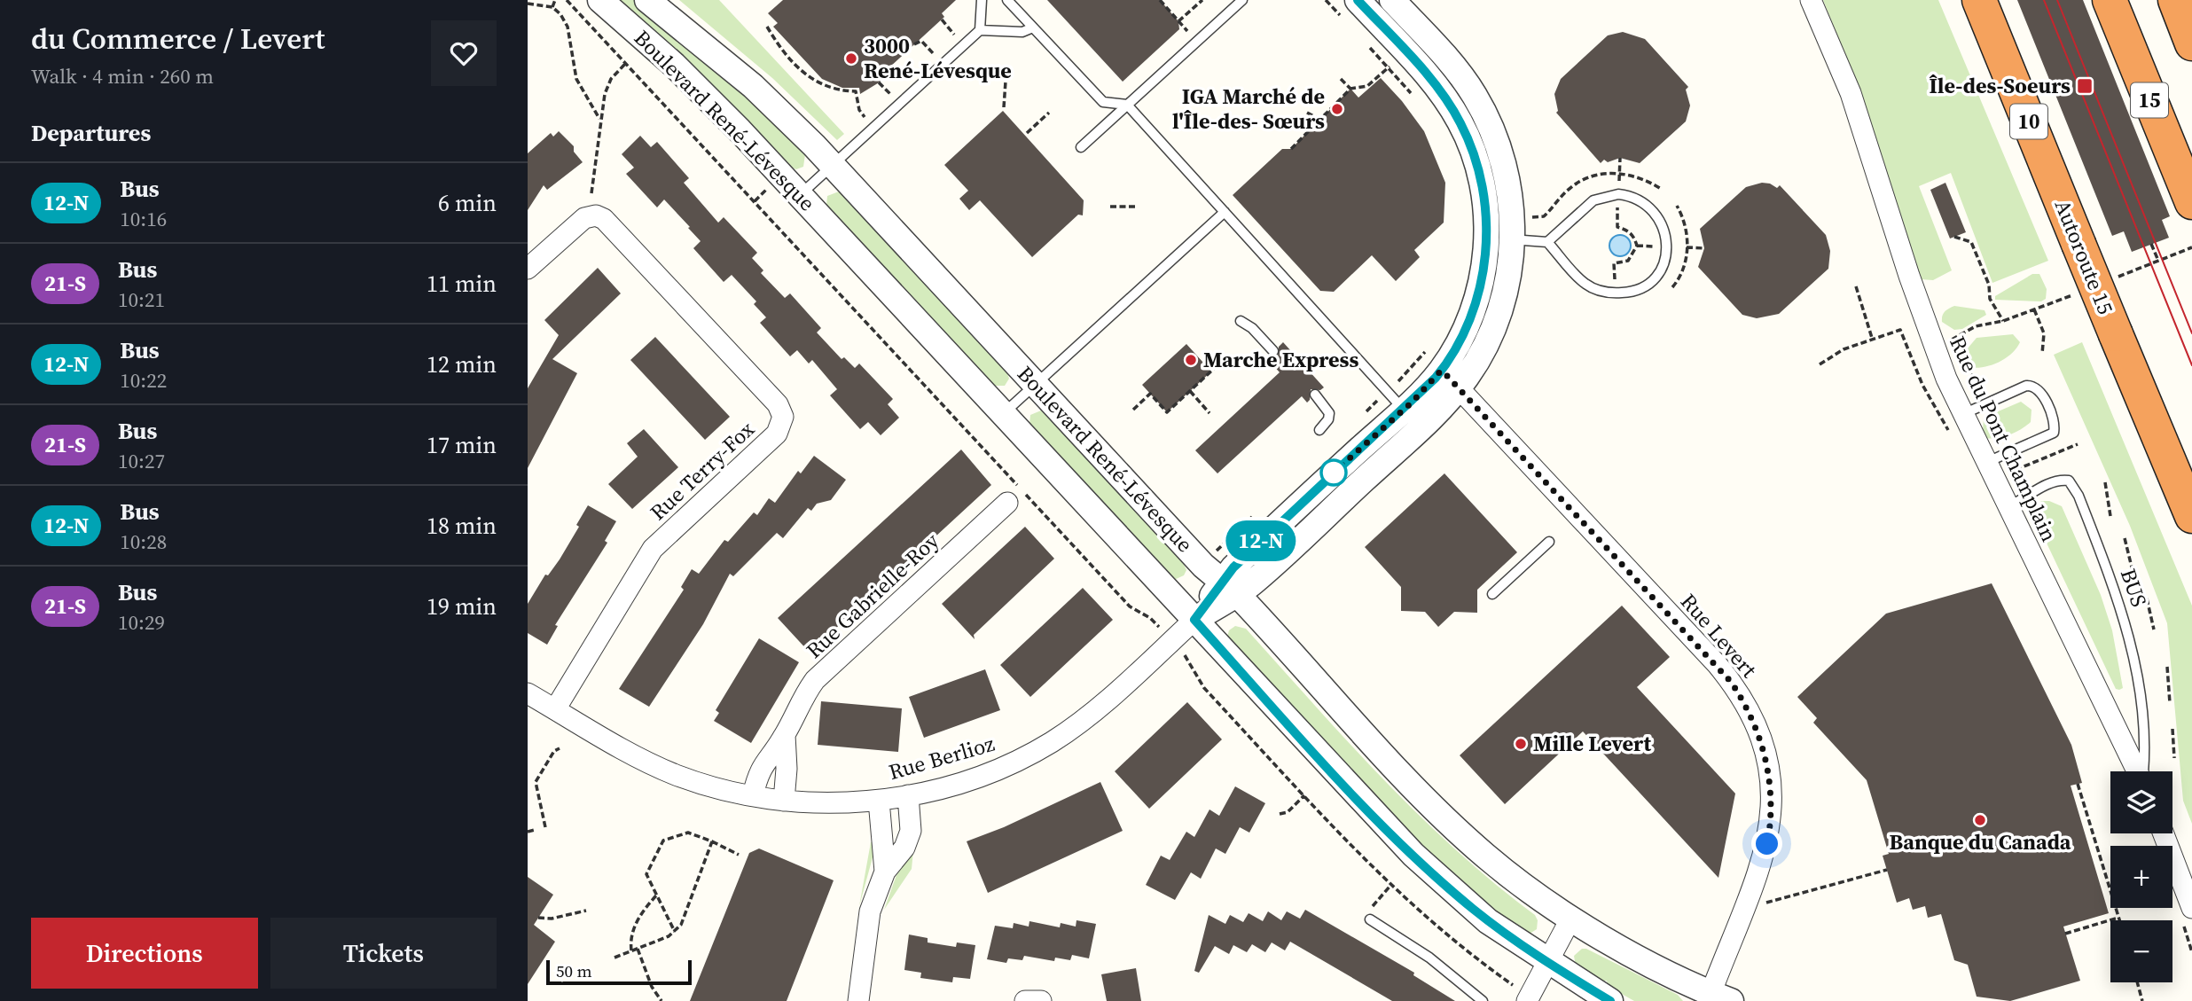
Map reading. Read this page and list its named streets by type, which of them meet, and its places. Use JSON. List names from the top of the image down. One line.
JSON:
{"streets":{"highway":["15","10","Autoroute 15"],"street":["Boulevard René-Lévesque","Rue du Pont Champlain","Rue Terry-Fox","Rue Gabrielle-Roy","Rue Levert","Rue Berlioz"],"lane":["BUS"]},"crossings":[["Boulevard René-Lévesque","Rue Levert"],["Boulevard René-Lévesque","Rue Berlioz"],["Rue du Pont Champlain","BUS"],["Rue Terry-Fox","Rue Berlioz"],["Rue Gabrielle-Roy","Rue Berlioz"]],"places":{"other":["3000 René-Lévesque","IGA Marché de l'Île-des- Sœurs","Marche Express","Mille Levert","Banque du Canada"],"transit":["Île-des-Soeurs"]},"lines":["bus line 12-N"],"scale_bar":"50 m","page":{"heading":[["du Commerce / Levert","Walk · 4 min · 260 m"],"Departures"],"on_map":"12-N","list":[{"mark":"12-N","name":"Bus","note":"10:16","value":"6 min"},{"mark":"21-S","name":"Bus","note":"10:21","value":"11 min"},{"mark":"12-N","name":"Bus","note":"10:22","value":"12 min"},{"mark":"21-S","name":"Bus","note":"10:27","value":"17 min"},{"mark":"12-N","name":"Bus","note":"10:28","value":"18 min"},{"mark":"21-S","name":"Bus","note":"10:29","value":"19 min"}],"map_buttons":["+","−"],"buttons":["Directions","Tickets"],"scale":"50 m"}}
